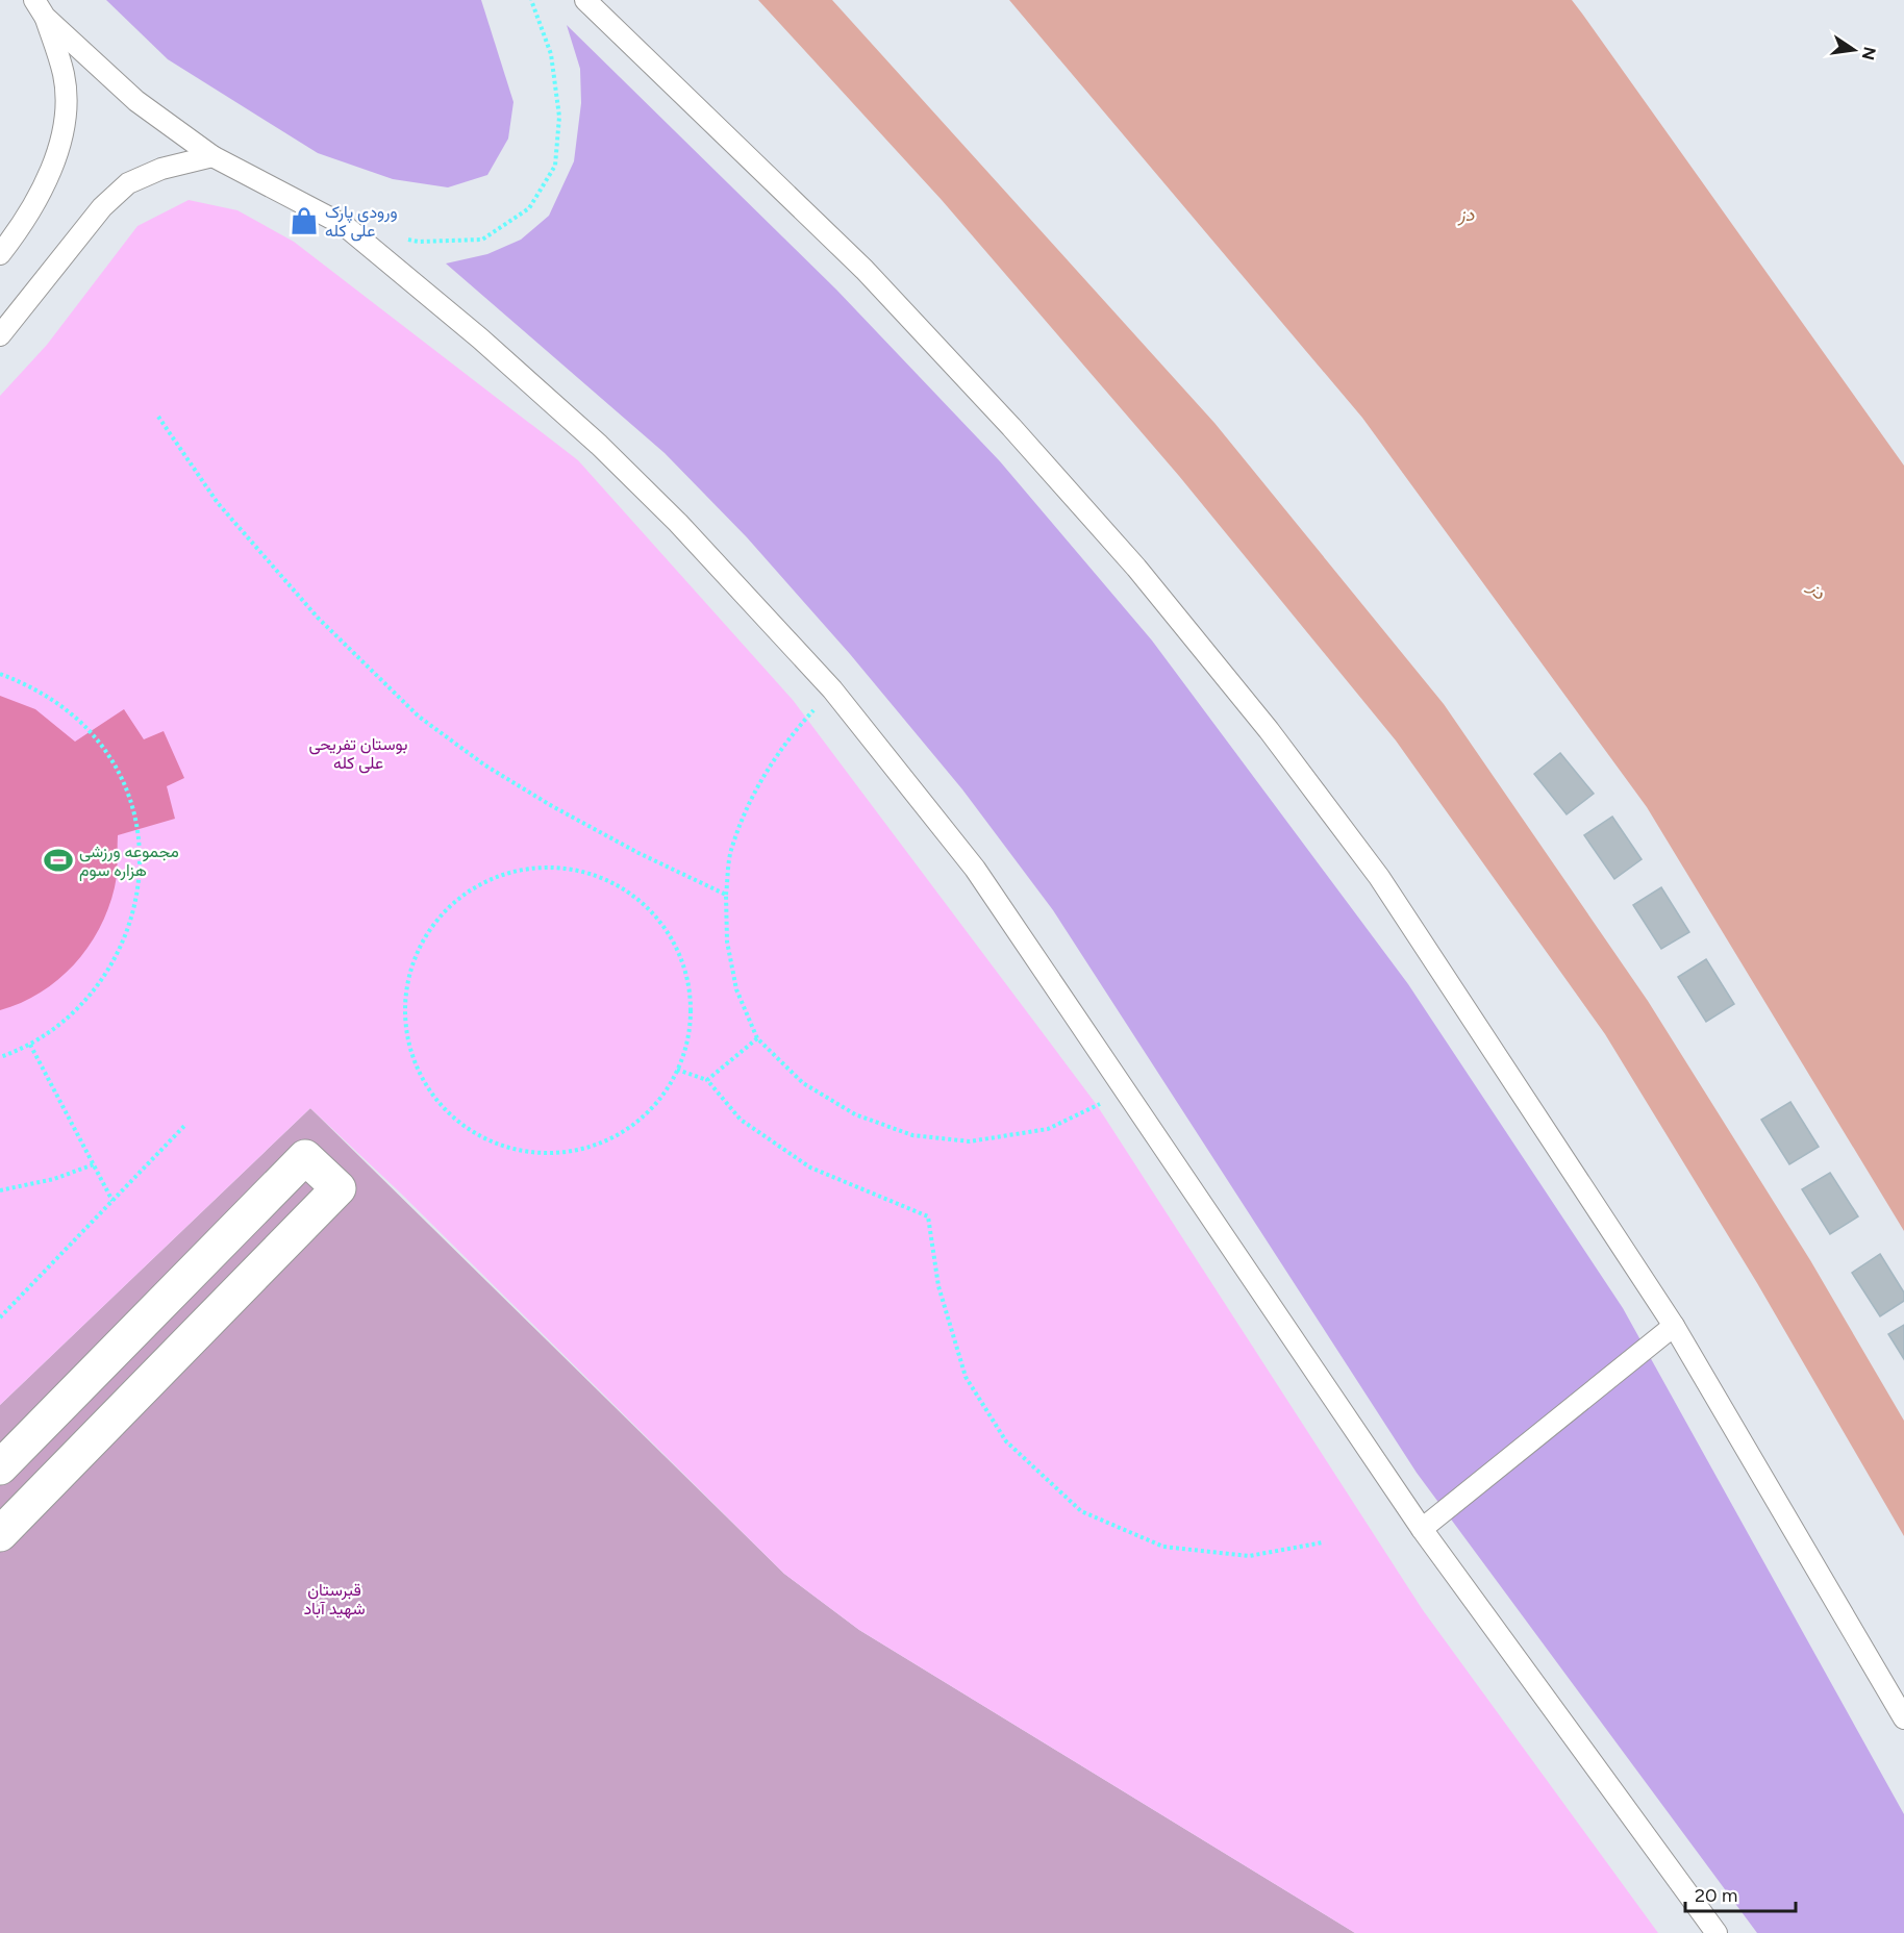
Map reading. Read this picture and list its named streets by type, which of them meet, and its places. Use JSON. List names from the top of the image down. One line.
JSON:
{"water":["دز"],"parks":["بوستان تفریحی علی کله","قبرستان شهید آباد"],"places":{"shop":["ورودی پارک علی کله"],"sports":["مجموعه ورزشی هزاره سوم"]},"scale_bar":"20 m","north":"right"}
